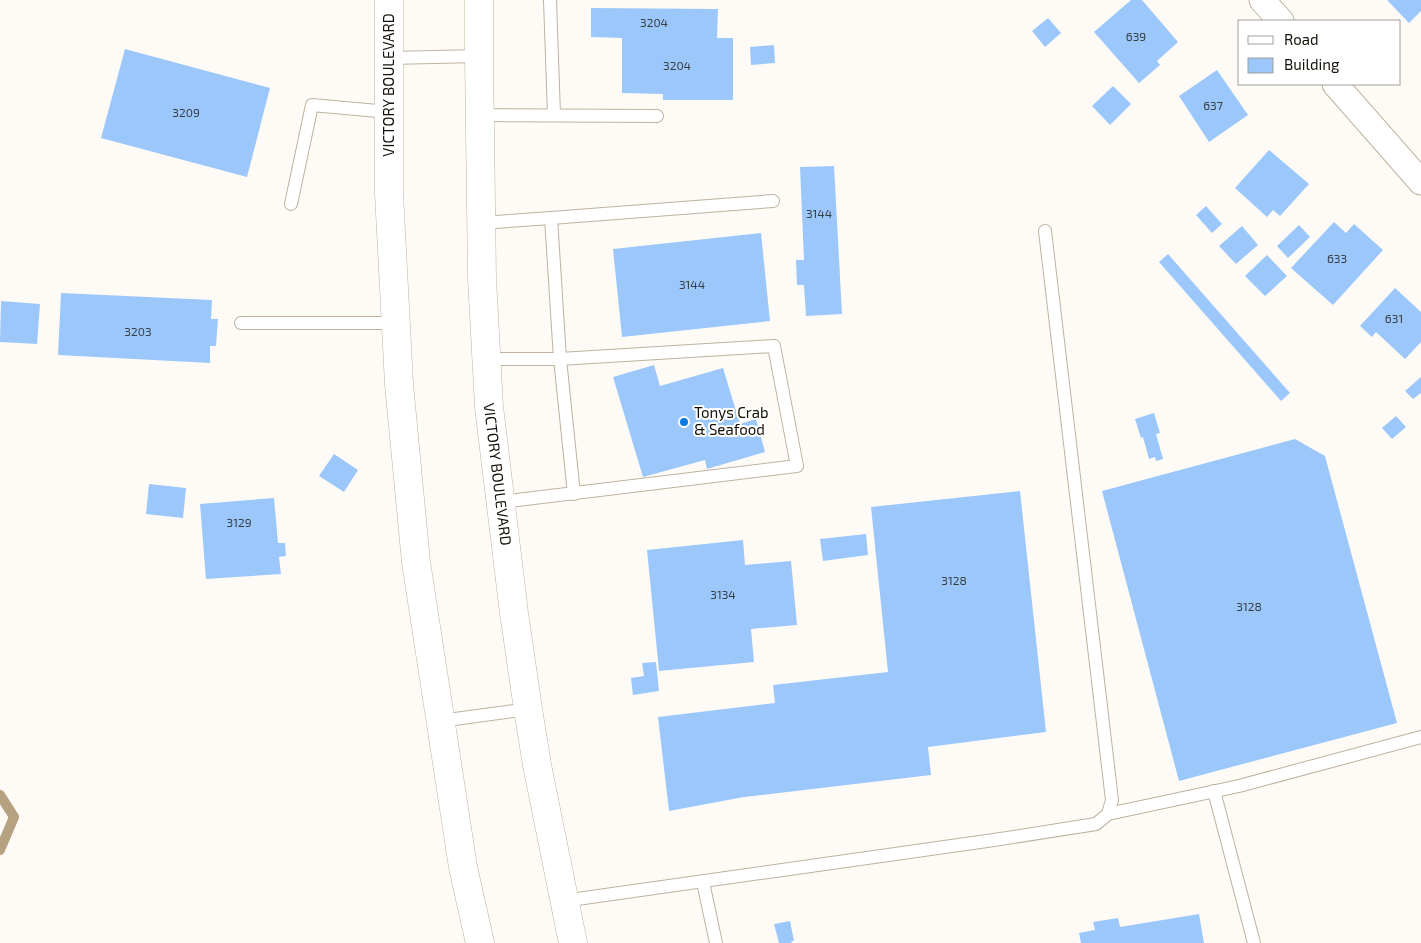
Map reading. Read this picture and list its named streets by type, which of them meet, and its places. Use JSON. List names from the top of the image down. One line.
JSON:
{"streets":{"main road":["VICTORY BOULEVARD"]},"places":["Tonys Crab & Seafood"],"house_numbers":["3204","639","3204","637","3209","3144","633","3144","631","3203","3129","3128","3134","3128"],"legend":["Road","Building"]}
